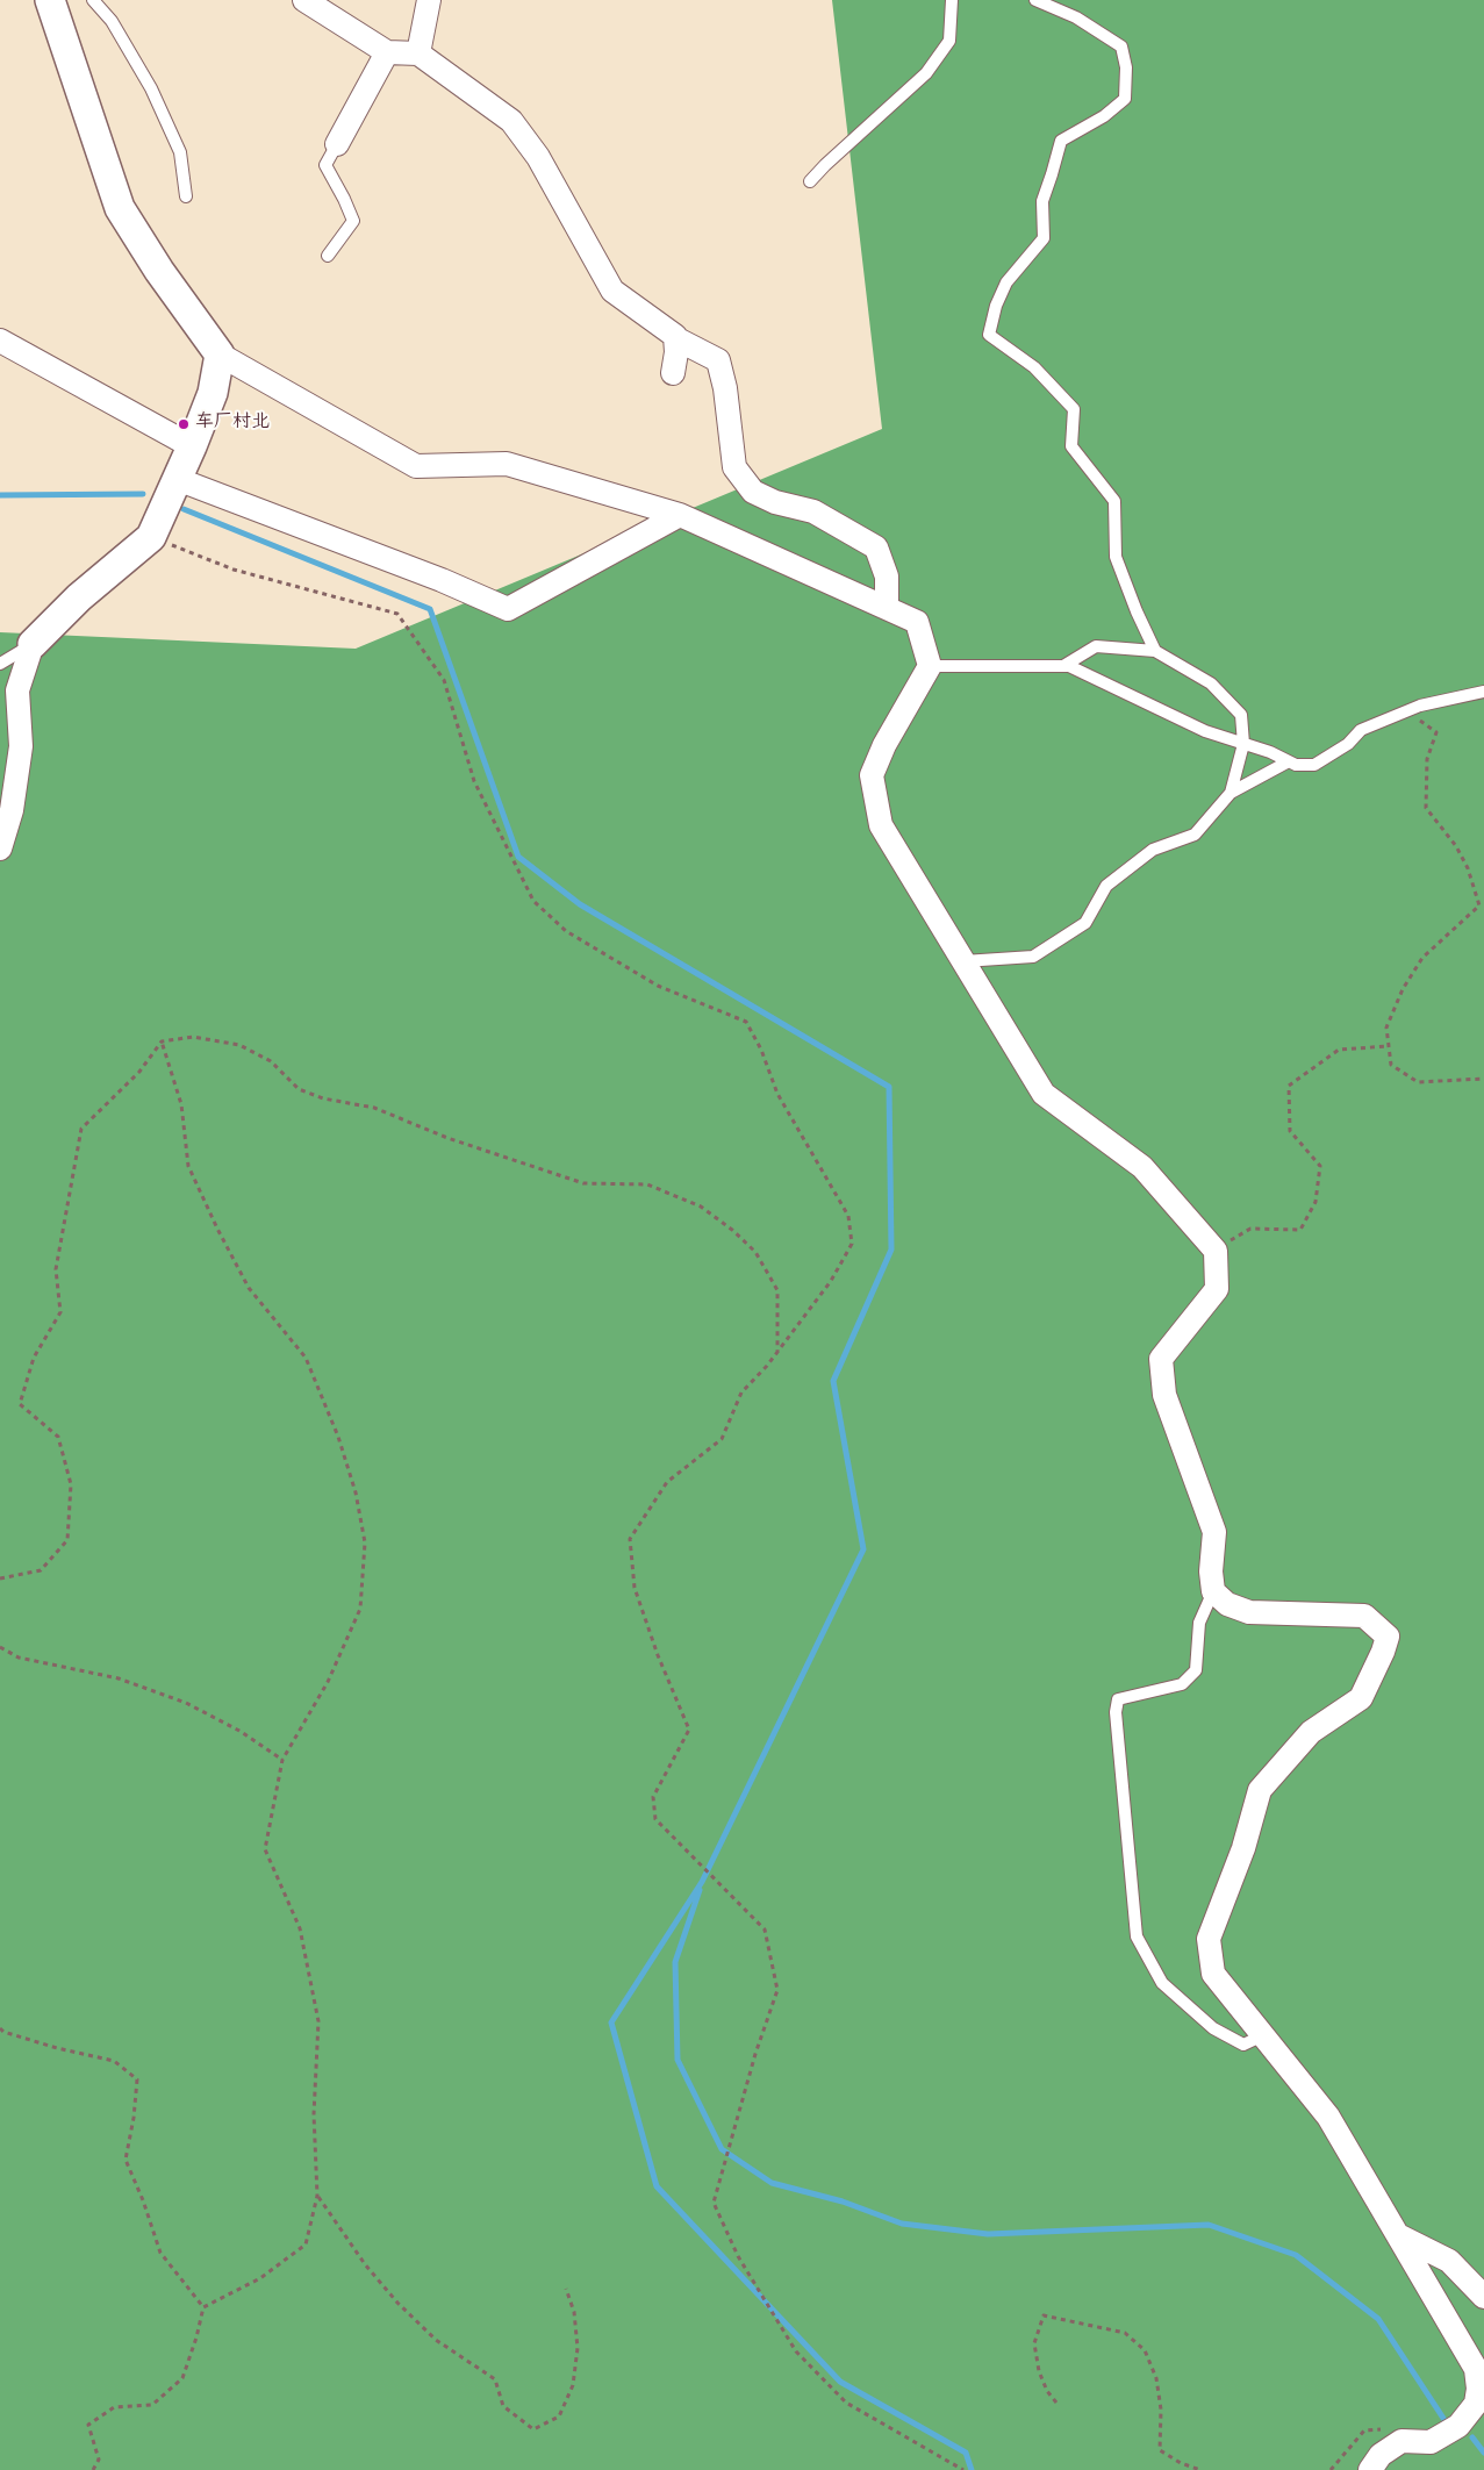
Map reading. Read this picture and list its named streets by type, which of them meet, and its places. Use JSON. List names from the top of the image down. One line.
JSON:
{"places":["车厂村北"]}
